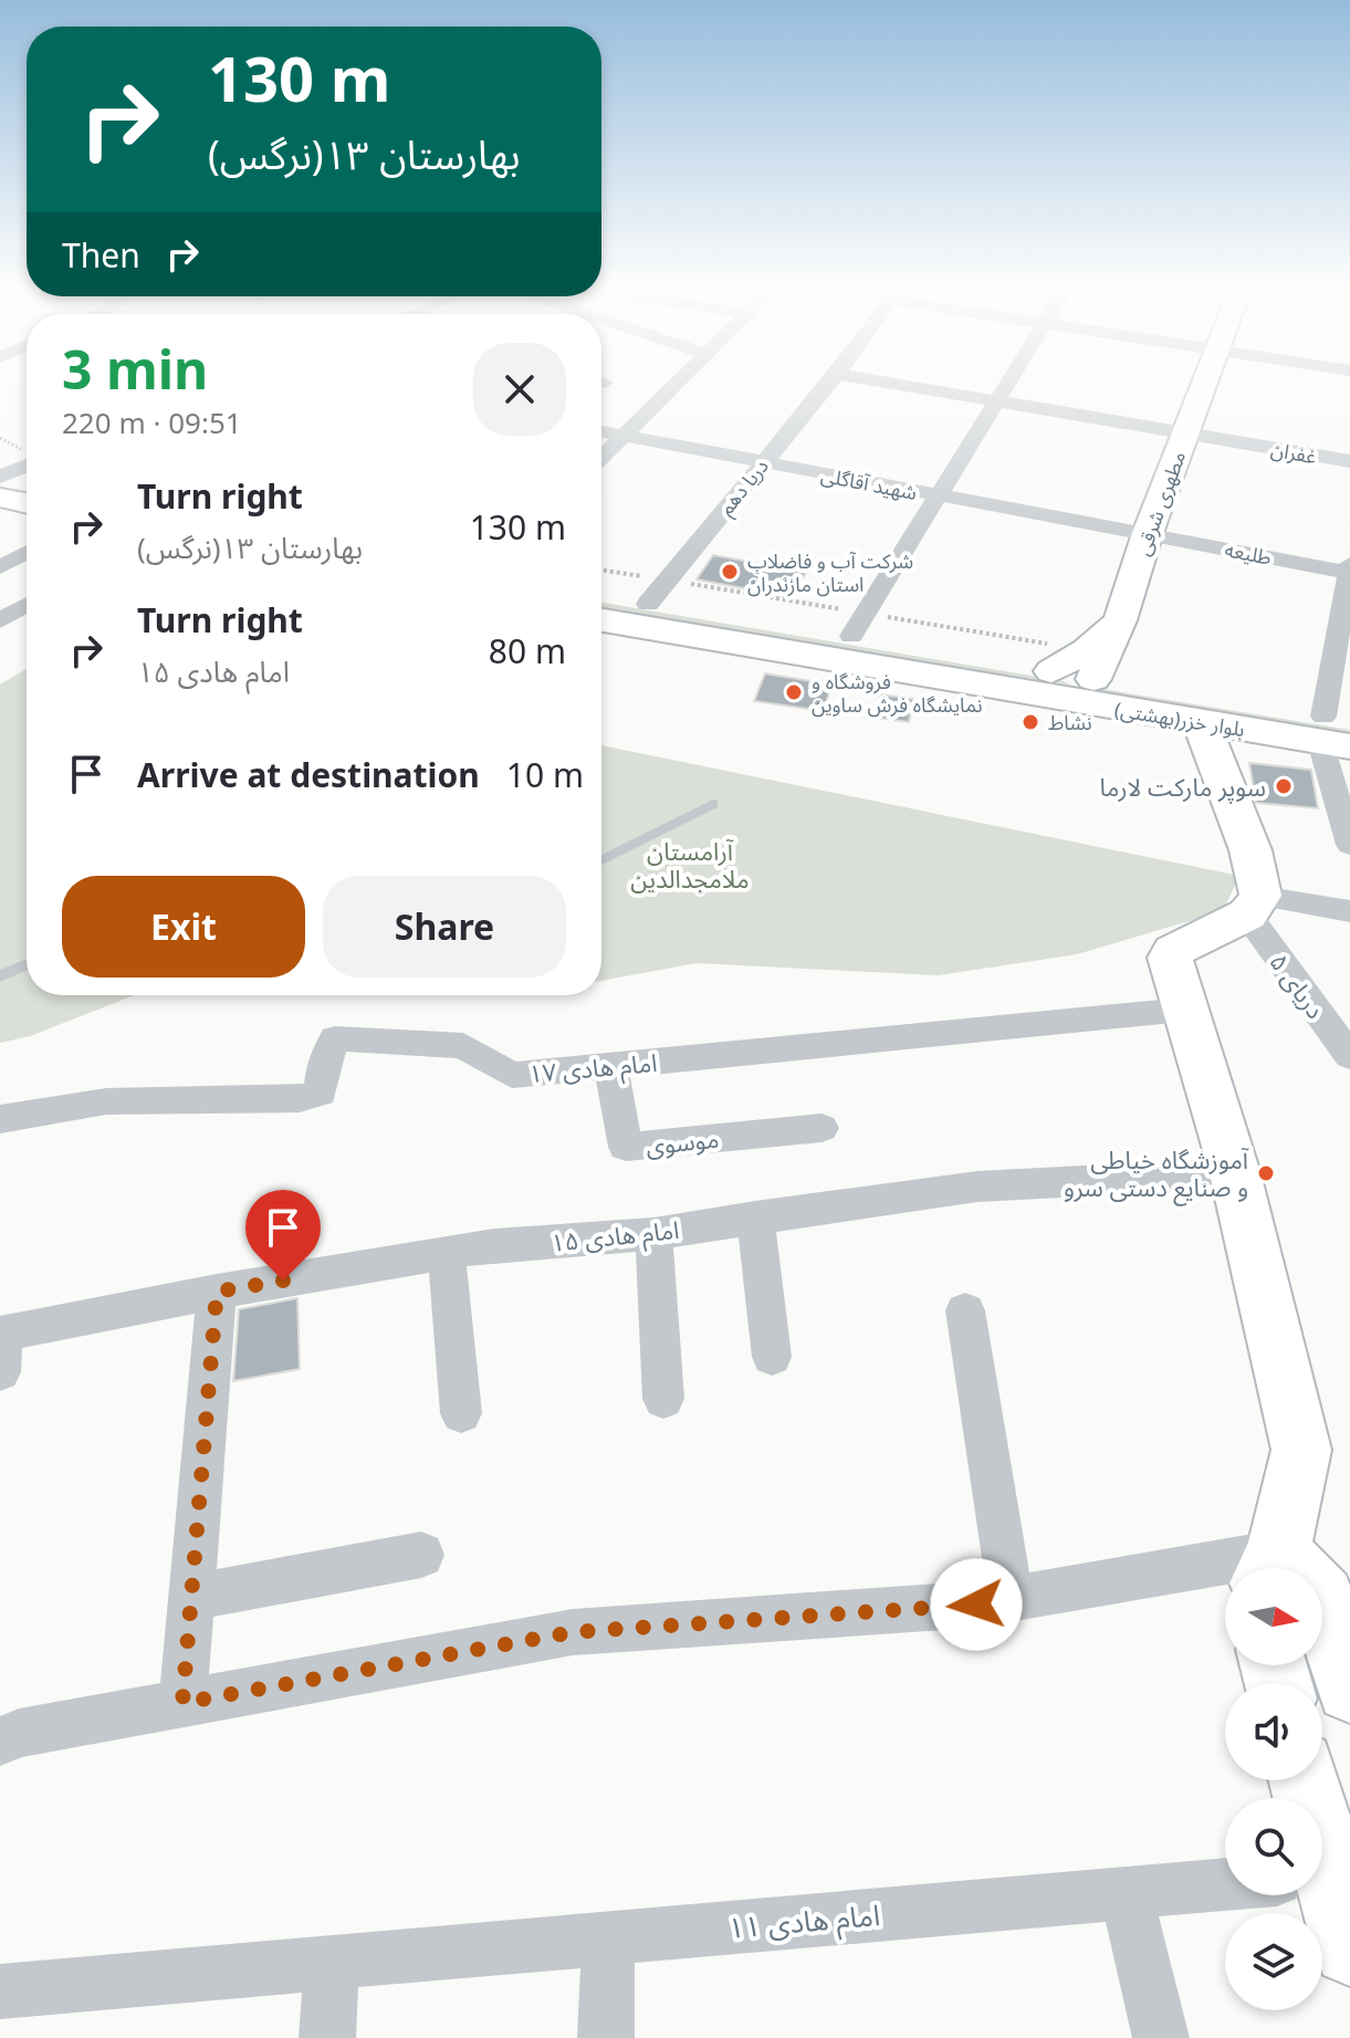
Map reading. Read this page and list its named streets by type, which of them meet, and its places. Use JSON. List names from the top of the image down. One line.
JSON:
{"streets":{"main road":["مطهری شرقی","بلوار خزر(بهشتی)"],"street":["غفران","شهید آقاگلی","دریا دهم","طلیعه","دریای ۵","امام هادی ۱۷","موسوی","امام هادی ۱۵","امام هادی ١۱"]},"crossings":[["غفران","مطهری شرقی"],["شهید آقاگلی","دریا دهم"],["شهید آقاگلی","مطهری شرقی"],["شهید آقاگلی","طلیعه"],["دریا دهم","بلوار خزر(بهشتی)"],["مطهری شرقی","طلیعه"],["مطهری شرقی","بلوار خزر(بهشتی)"],["امام هادی ۱۷","موسوی"]],"parks":["آرامستان ملامجدالدین"],"places":["شرکت آب و فاضلاب استان مازندران","فروشگاه و نمایشگاه فرش ساوین","نشاط","سوپر مارکت لارما","آموزشگاه خیاطی و صنایع دستی سرو"],"north":"right","page":{"turn":["130 m","بهارستان ۱۳(نرگس)"],"then":"Then","heading":["3 min","220 m · 09:51"],"list":[{"name":"Turn right","note":"بهارستان ۱۳(نرگس)","value":"130 m"},{"name":"Turn right","note":"امام هادی ۱۵","value":"80 m"},{"name":"Arrive at destination","value":"10 m"}],"buttons":["Exit","Share"]}}
